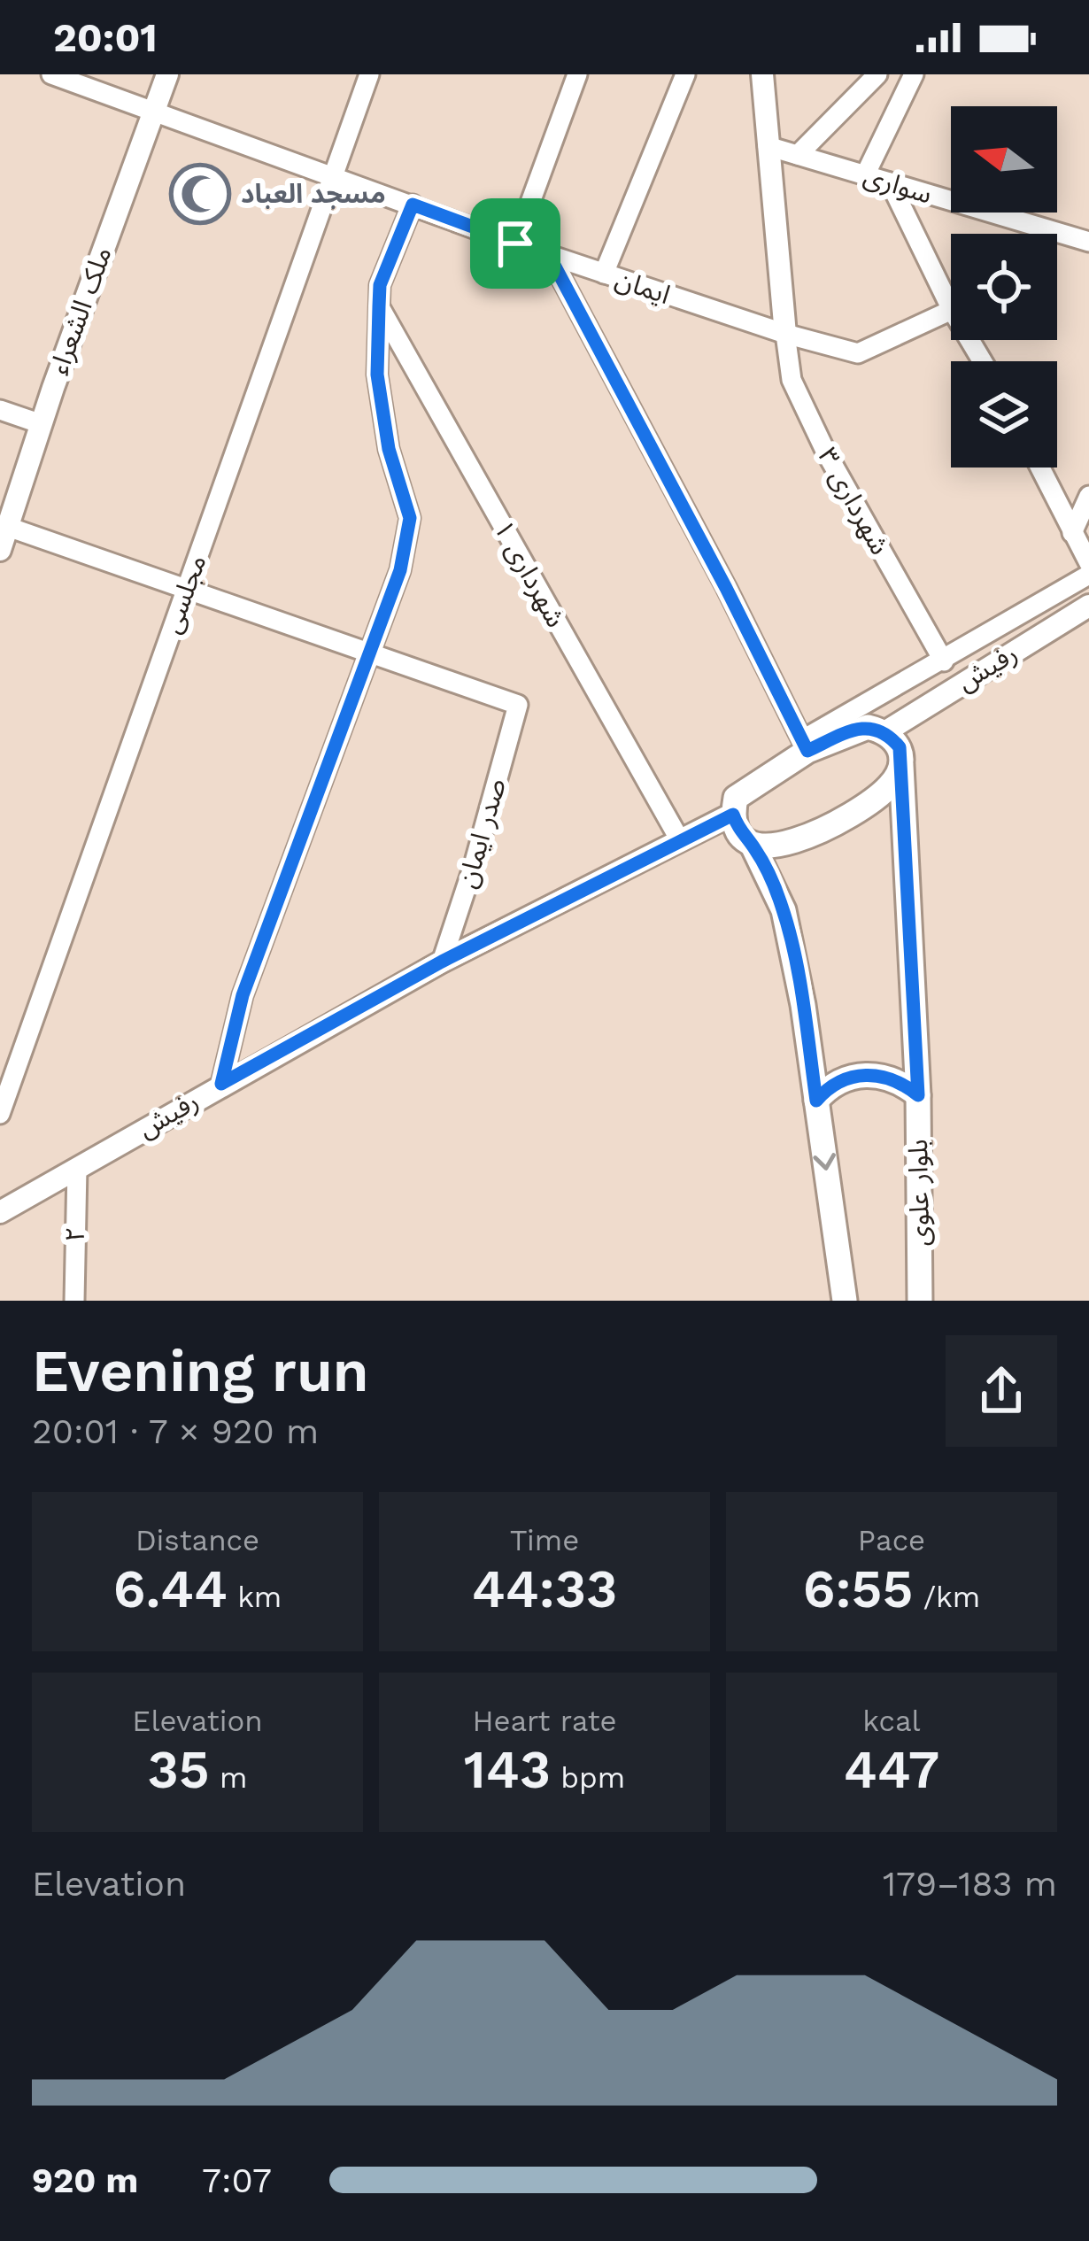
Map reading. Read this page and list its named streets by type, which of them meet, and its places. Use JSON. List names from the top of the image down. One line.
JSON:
{"streets":{"main road":["بلوار علوی"],"street":["سواری","ایمان","ملک الشعراء","شهرداری ۳","شهرداری ۱","مجلسی","رفیش","صدر ایمان","۲"]},"crossings":[["ایمان","ملک الشعراء"],["ایمان","شهرداری ۳"],["ایمان","مجلسی"],["شهرداری ۱","رفیش"],["رفیش","صدر ایمان"],["رفیش","۲"]],"places":{"mosque":["مسجد العباد"]},"north":"left","page":{"status":"20:01","heading":["Evening run","20:01 · 7 × 920 m"],"stats":[["Distance","6.44 km"],["Time","44:33"],["Pace","6:55 /km"],["Elevation","35 m"],["Heart rate","143 bpm"],["kcal","447"]],"chart":["Elevation","179–183 m"],"list":[{"name":"920 m","note":"7:07"}]}}
